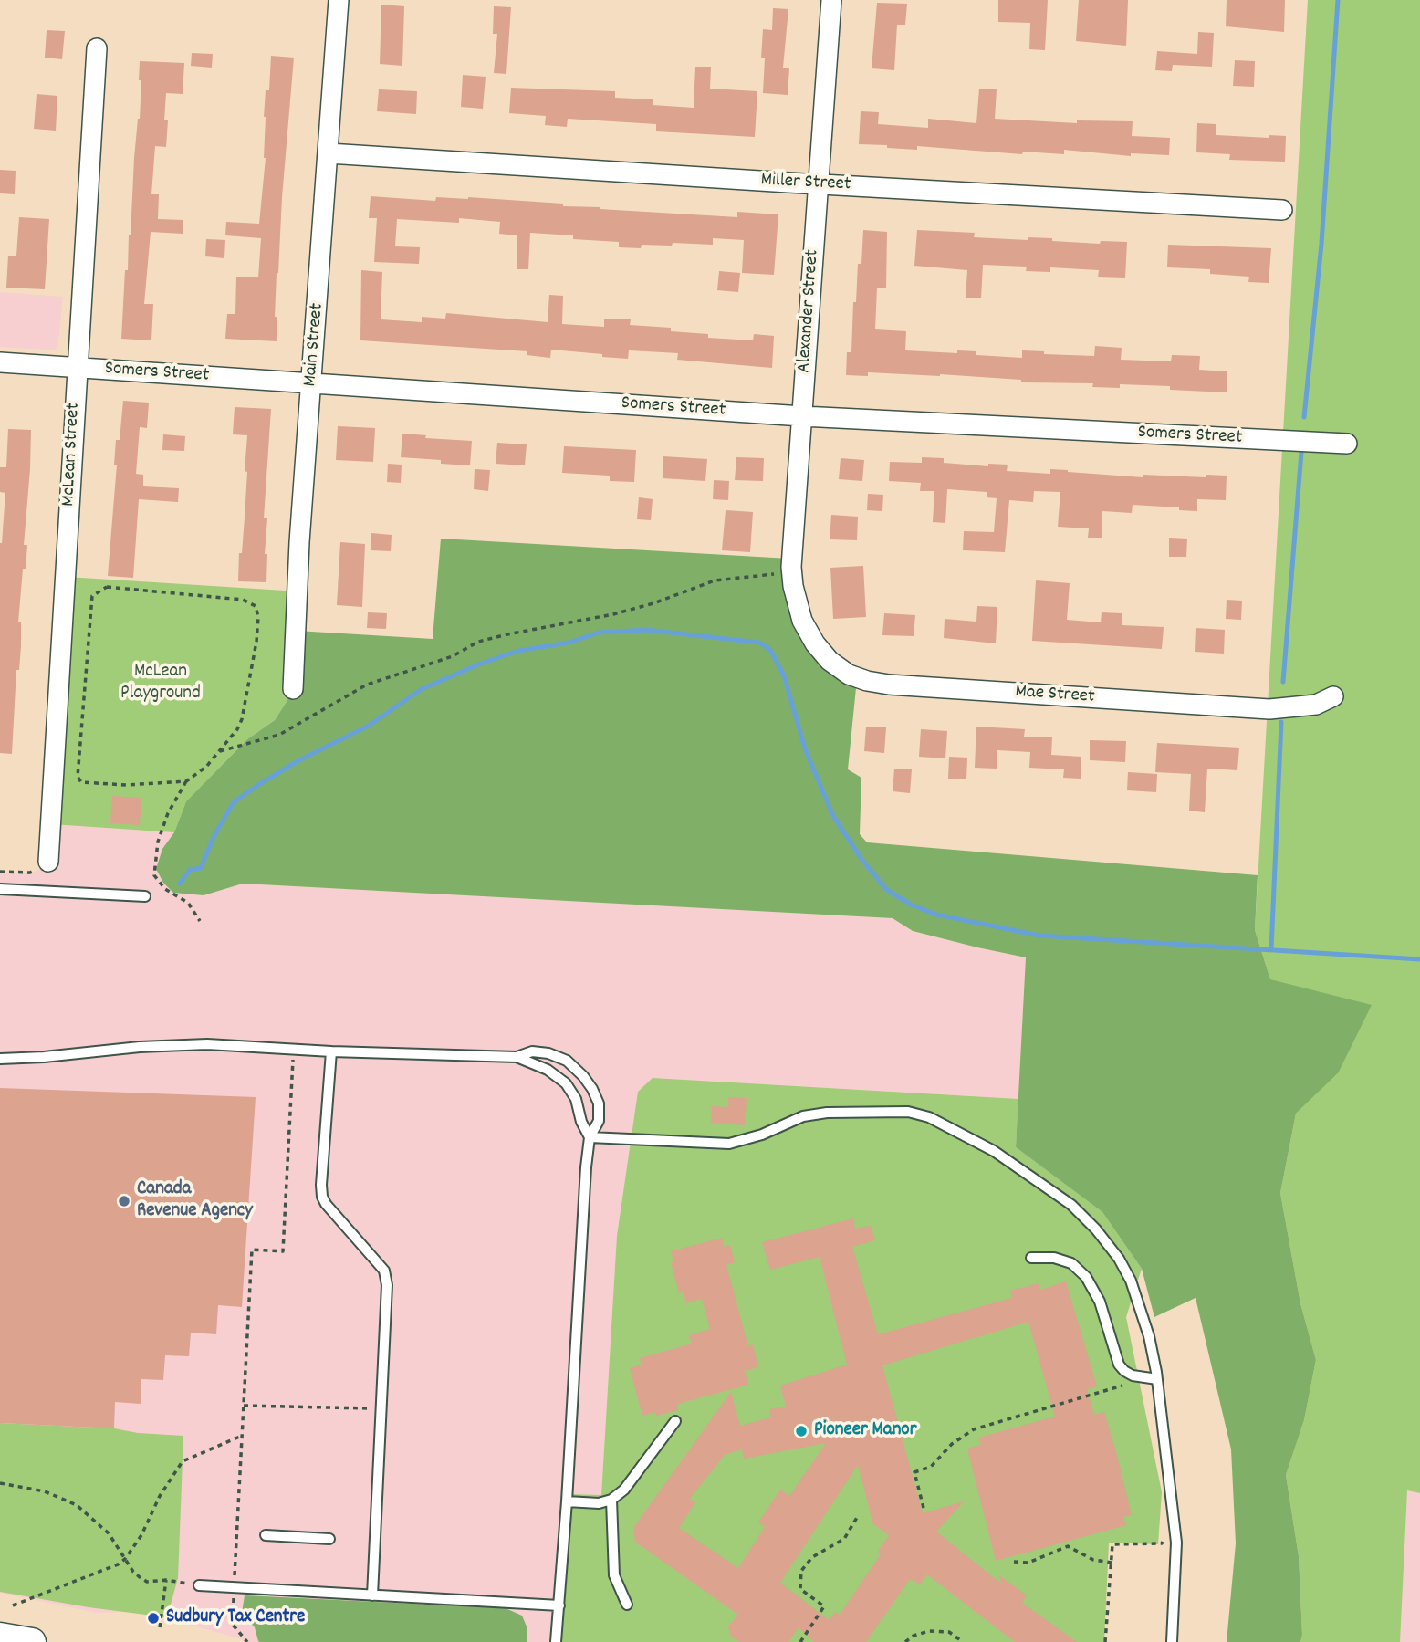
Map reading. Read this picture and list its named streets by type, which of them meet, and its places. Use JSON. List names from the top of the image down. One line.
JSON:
{"streets":{"street":["Miller Street","Alexander Street","Main Street","Somers Street","McLean Street","Mae Street"]},"crossings":[["Miller Street","Alexander Street"],["Miller Street","Main Street"],["Alexander Street","Somers Street"],["Alexander Street","Mae Street"],["Main Street","Somers Street"],["Somers Street","McLean Street"]],"parks":["McLean Playground"],"places":["Canada Revenue Agency","Pioneer Manor","Sudbury Tax Centre"]}
